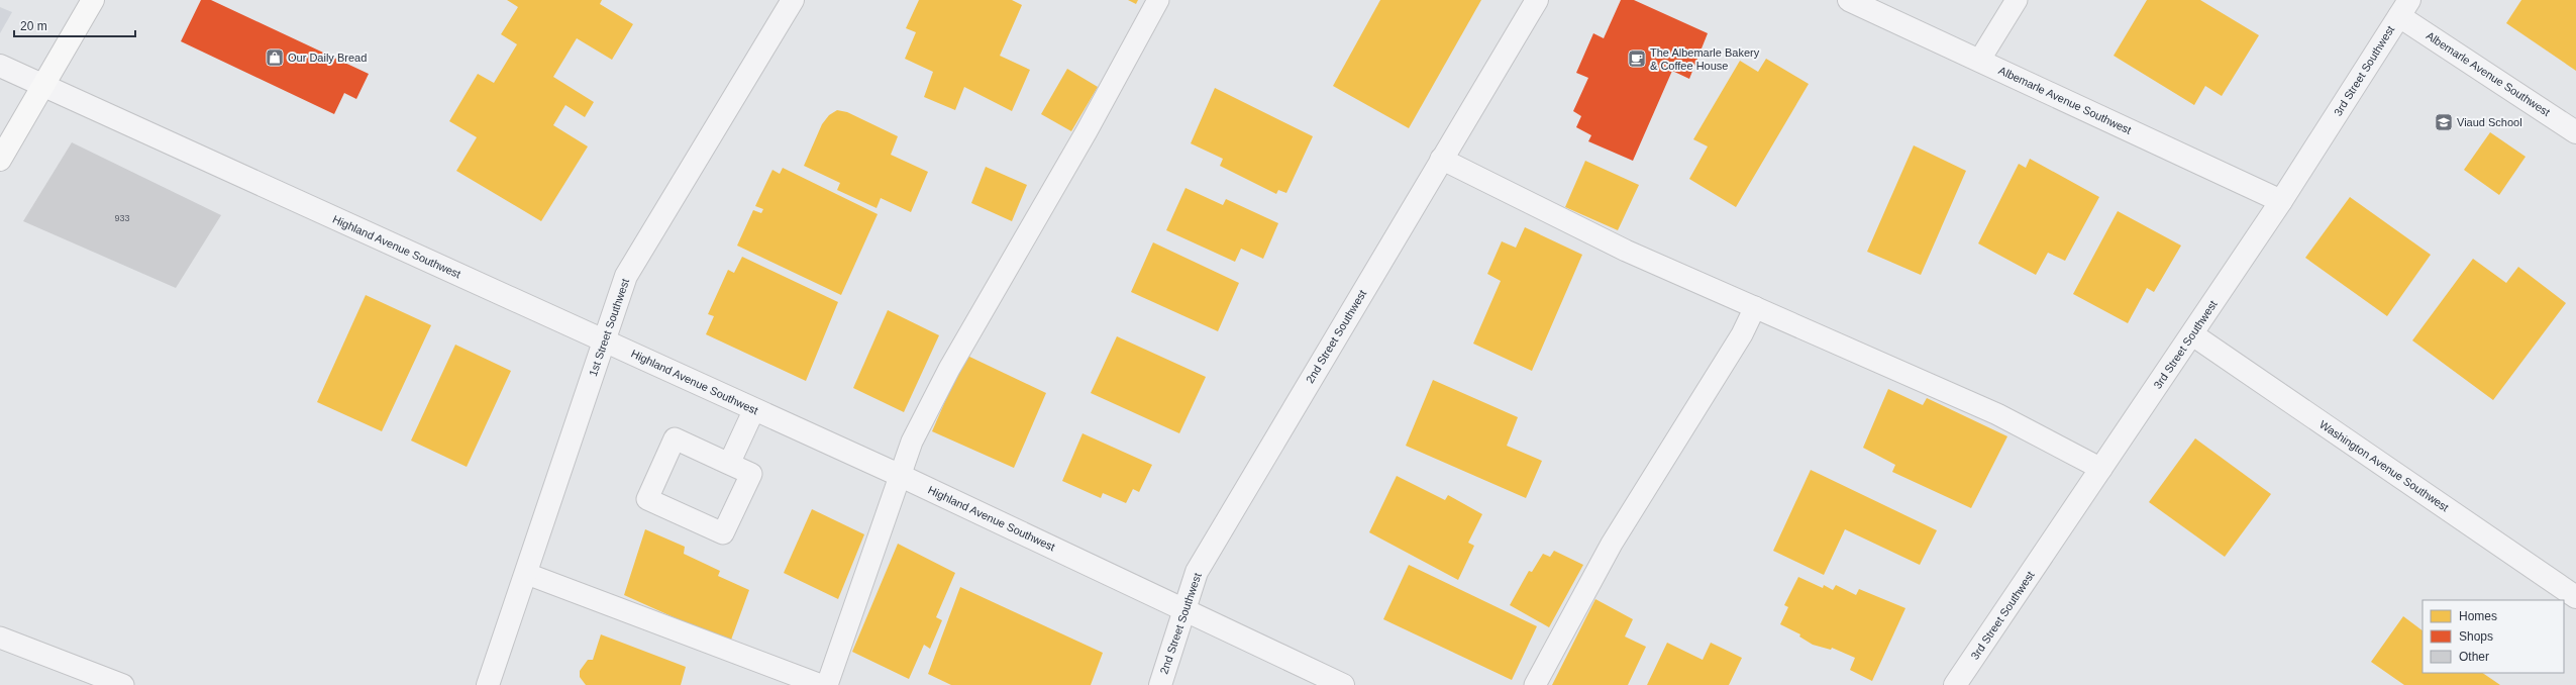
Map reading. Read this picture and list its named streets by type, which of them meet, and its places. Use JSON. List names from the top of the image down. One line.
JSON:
{"streets":{"street":["3rd Street Southwest","Albemarle Avenue Southwest","Highland Avenue Southwest","1st Street Southwest","2nd Street Southwest","Washington Avenue Southwest"]},"crossings":[["3rd Street Southwest","Albemarle Avenue Southwest"],["3rd Street Southwest","Washington Avenue Southwest"],["Highland Avenue Southwest","1st Street Southwest"],["Highland Avenue Southwest","2nd Street Southwest"]],"places":{"shop":["Our Daily Bread"],"cafe":["The Albemarle Bakery & Coffee House"],"school or university":["Viaud School"]},"house_numbers":["933"],"legend":["Homes","Shops","Other"],"scale_bar":"20 m"}
